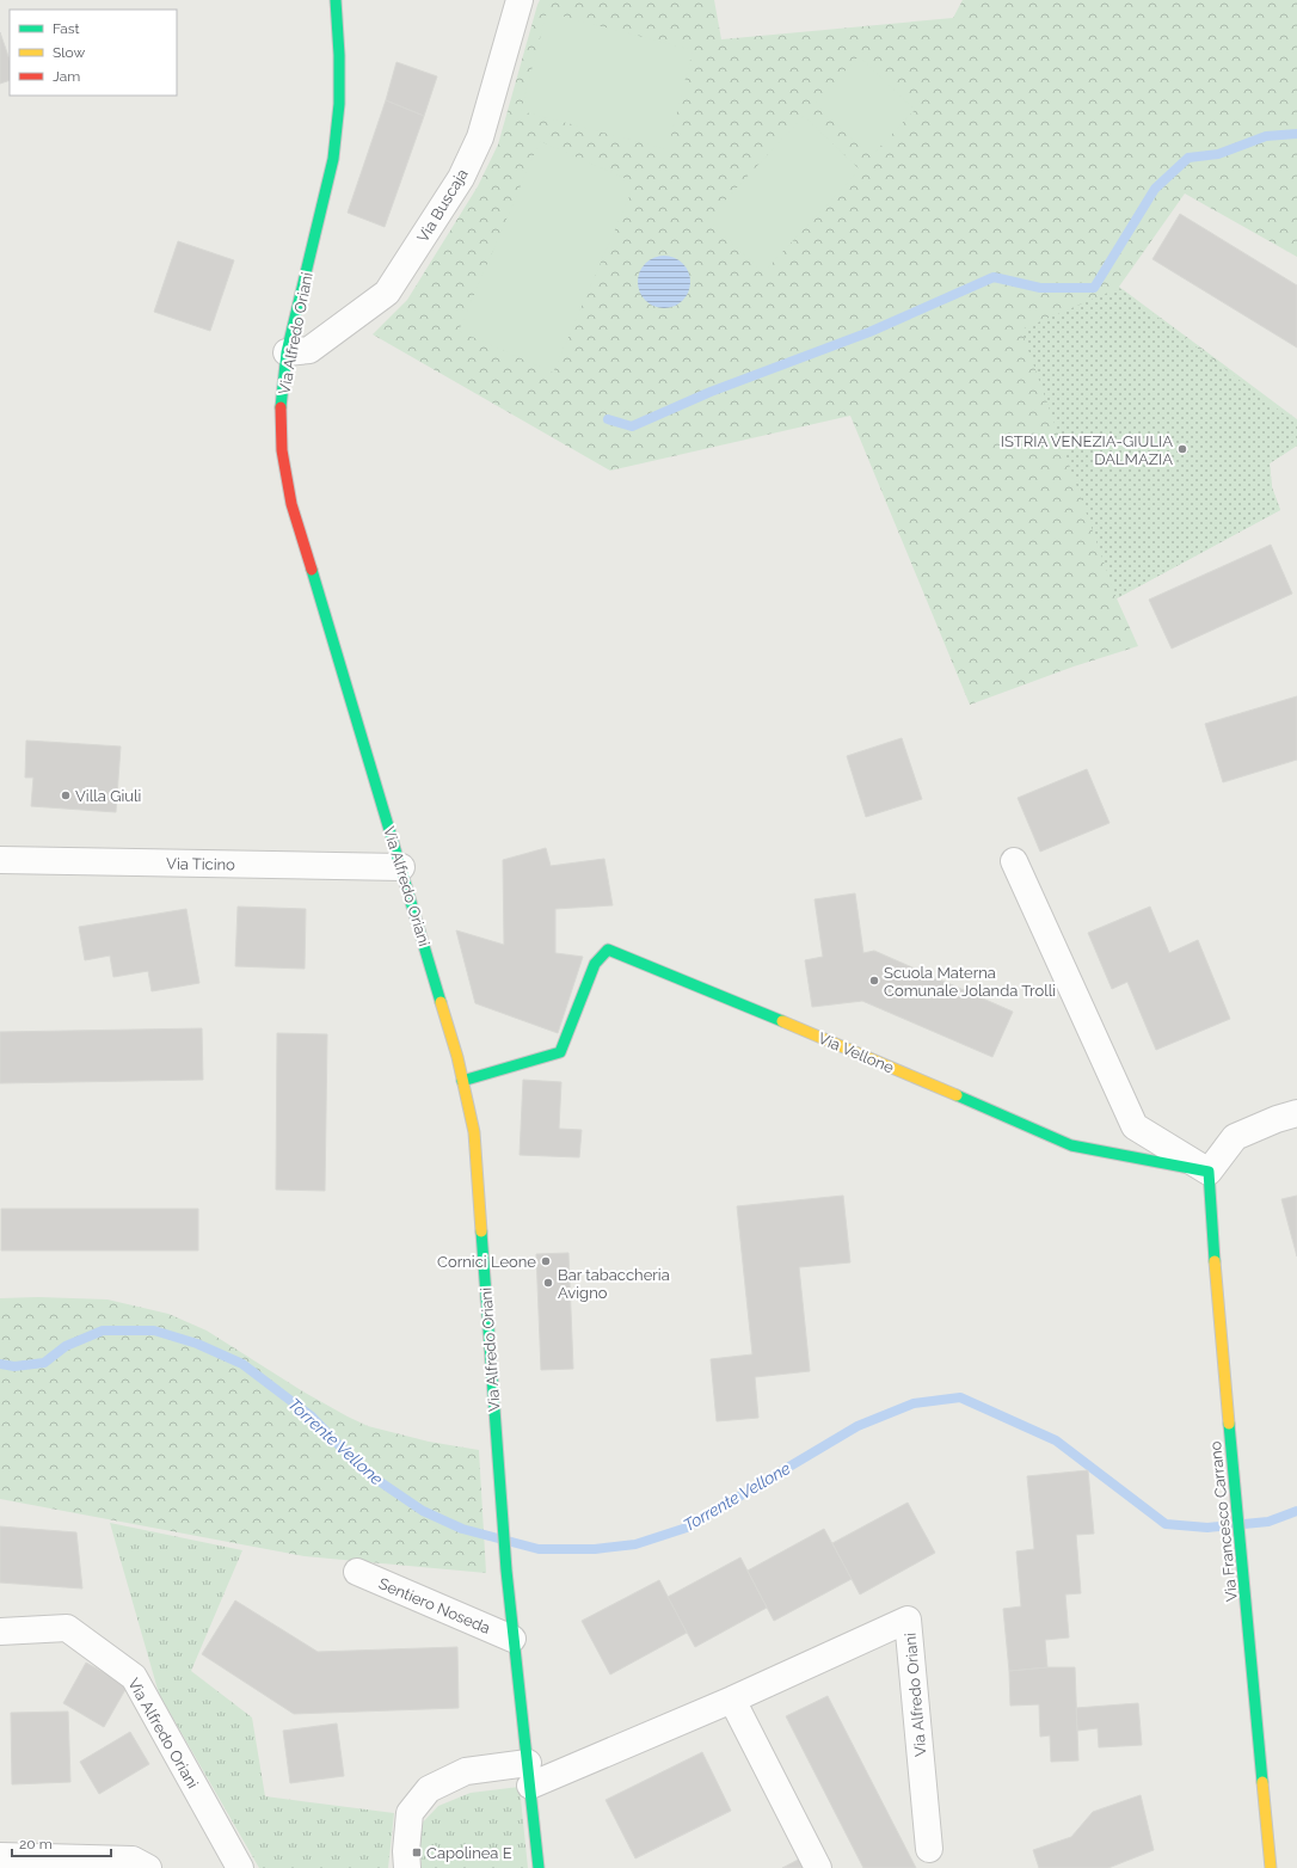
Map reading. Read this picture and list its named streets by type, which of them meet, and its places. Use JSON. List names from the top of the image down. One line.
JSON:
{"streets":{"street":["Via Buscaja","Via Alfredo Oriani","Via Ticino","Via Vellone","Via Francesco Carrano","Sentiero Noseda"]},"crossings":[["Via Buscaja","Via Alfredo Oriani"],["Via Alfredo Oriani","Via Ticino"],["Via Alfredo Oriani","Via Vellone"],["Via Alfredo Oriani","Sentiero Noseda"],["Via Vellone","Via Francesco Carrano"]],"water":["Torrente Vellone"],"places":{"other":["ISTRIA VENEZIA-GIULIA DALMAZIA","Villa Giuli","Scuola Materna Comunale Jolanda Trolli","Cornici Leone","Bar tabaccheria Avigno"],"transit":["Capolinea E"]},"legend":["Fast","Slow","Jam"],"scale_bar":"20 m"}
